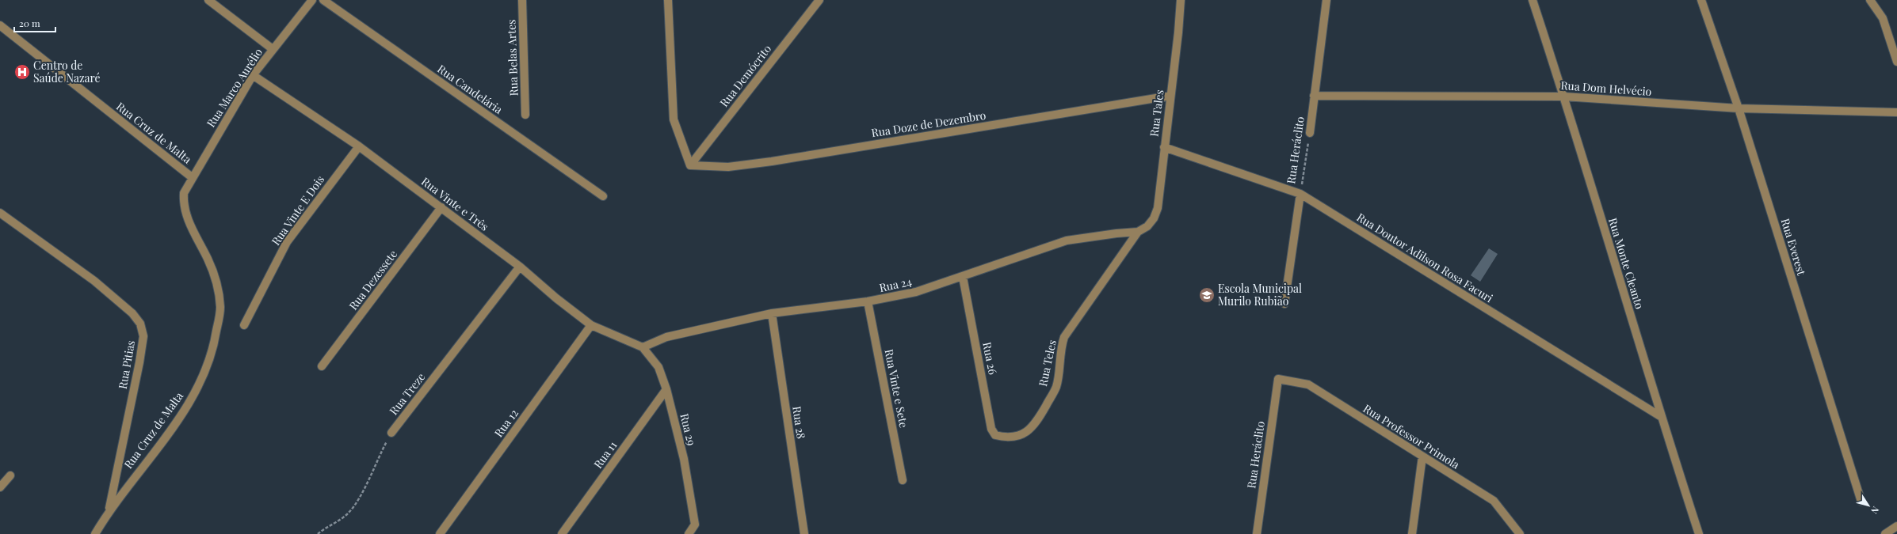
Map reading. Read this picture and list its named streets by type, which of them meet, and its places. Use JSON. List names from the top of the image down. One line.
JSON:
{"streets":{"street":["Rua Belas Artes","Rua Demócrito","Rua Marco Aurélio","Rua Dom Helvécio","Rua Candelária","Rua Tales","Rua Doze de Dezembro","Rua Cruz de Malta","Rua Heráclito","Rua Vinte e Três","Rua Vinte E Dois","Rua Everest","Rua Doutor Adilson Rosa Facuri","Rua Monte Cleanto","Rua Dezessete","Rua 24","Rua 26","Rua Teles","Rua Pitias","Rua Vinte e Sete","Rua Treze","Rua 28","Rua 12","Rua 29","Rua Professor Primola","Rua 11"]},"crossings":[["Rua Demócrito","Rua Doze de Dezembro"],["Rua Marco Aurélio","Rua Cruz de Malta"],["Rua Marco Aurélio","Rua Vinte e Três"],["Rua Dom Helvécio","Rua Heráclito"],["Rua Dom Helvécio","Rua Everest"],["Rua Dom Helvécio","Rua Monte Cleanto"],["Rua Tales","Rua Doze de Dezembro"],["Rua Tales","Rua Doutor Adilson Rosa Facuri"],["Rua Tales","Rua 24"],["Rua Tales","Rua Teles"],["Rua Cruz de Malta","Rua Pitias"],["Rua Heráclito","Rua Doutor Adilson Rosa Facuri"],["Rua Heráclito","Rua Professor Primola"],["Rua Vinte e Três","Rua Vinte E Dois"],["Rua Vinte e Três","Rua Dezessete"],["Rua Vinte e Três","Rua 24"],["Rua Vinte e Três","Rua Treze"],["Rua Vinte e Três","Rua 12"],["Rua Vinte e Três","Rua 29"],["Rua Doutor Adilson Rosa Facuri","Rua Monte Cleanto"],["Rua 24","Rua 26"],["Rua 24","Rua Teles"],["Rua 24","Rua Vinte e Sete"],["Rua 24","Rua 28"],["Rua 24","Rua 29"],["Rua 26","Rua Teles"],["Rua 29","Rua 11"]],"places":{"hospital":["Centro de Saúde Nazaré"],"school or university":["Escola Municipal Murilo Rubião"]},"scale_bar":"20 m","north":"bottom right"}
